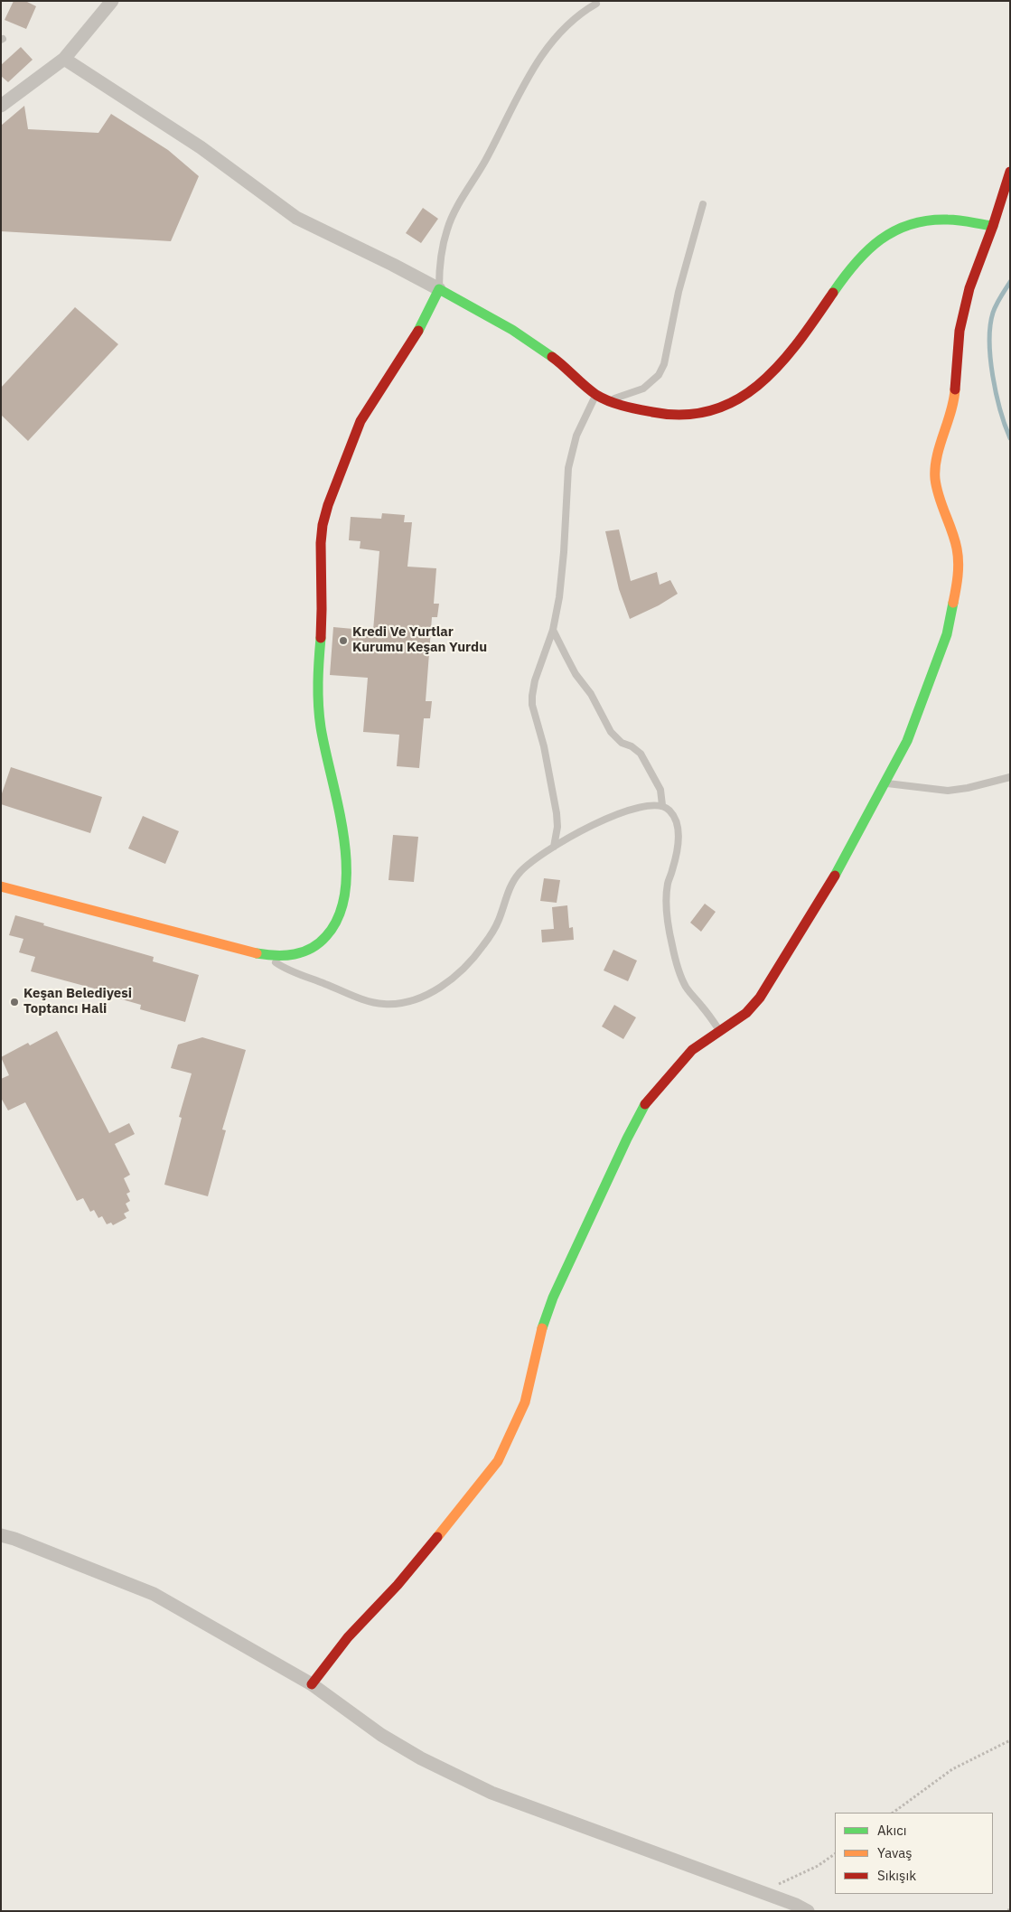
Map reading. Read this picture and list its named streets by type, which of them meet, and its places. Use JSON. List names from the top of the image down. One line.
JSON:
{"places":["Kredi Ve Yurtlar Kurumu Keşan Yurdu","Keşan Belediyesi Toptancı Hali"],"legend":["Akıcı","Yavaş","Sıkışık"]}
